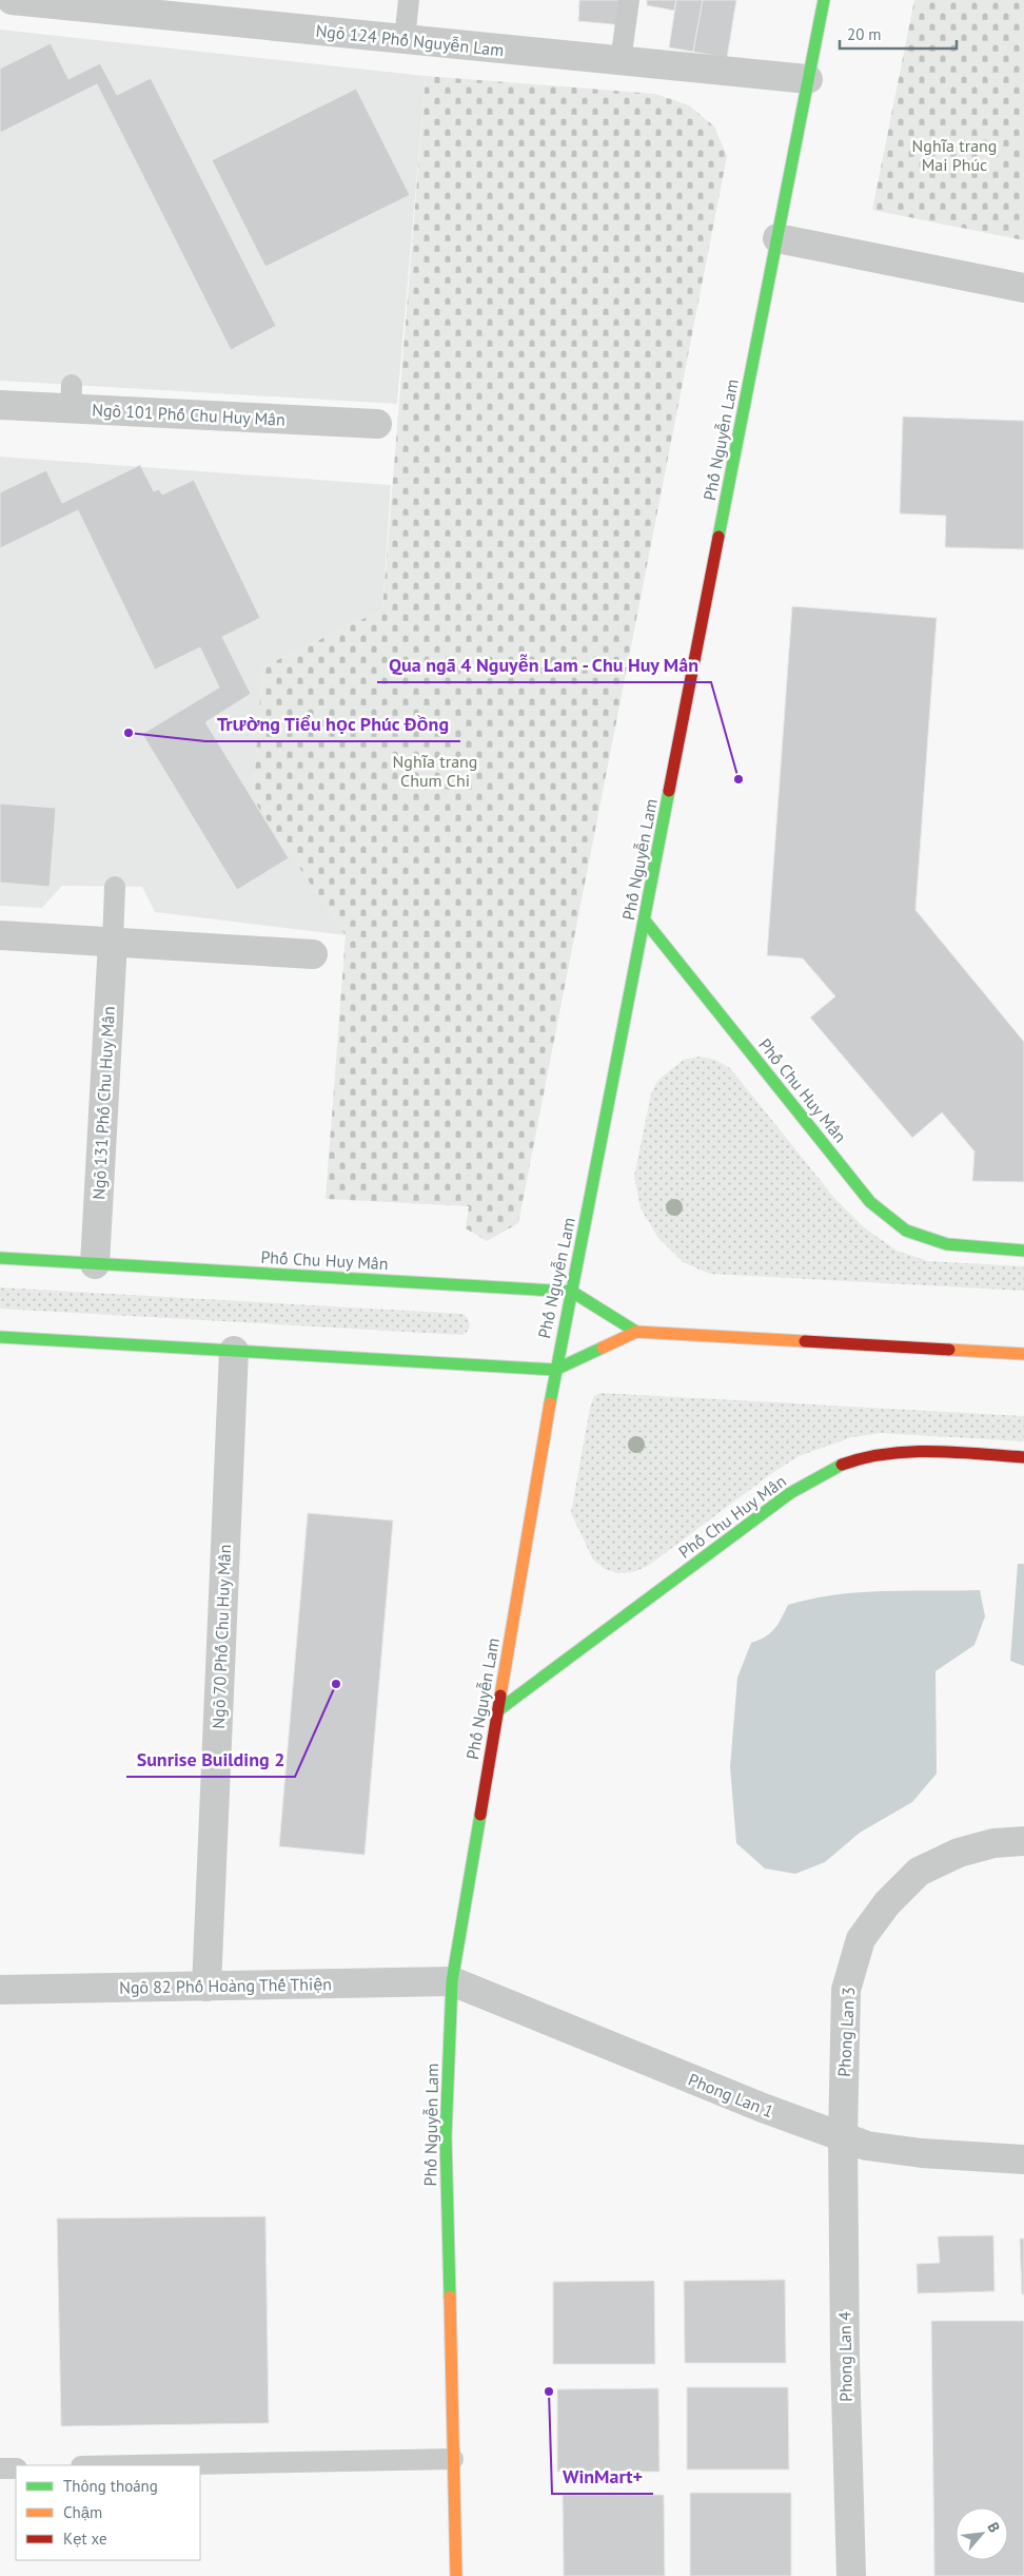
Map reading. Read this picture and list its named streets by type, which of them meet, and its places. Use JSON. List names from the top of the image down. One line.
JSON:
{"streets":{"main road":["Phố Nguyễn Lam","Phố Chu Huy Mân"],"street":["Ngõ 124 Phố Nguyễn Lam","Ngõ 101 Phố Chu Huy Mân","Ngõ 131 Phố Chu Huy Mân","Ngõ 70 Phố Chu Huy Mân","Ngõ 82 Phố Hoàng Thế Thiện","Phong Lan 3","Phong Lan 1","Phong Lan 4"]},"crossings":[["Ngõ 124 Phố Nguyễn Lam","Phố Nguyễn Lam"],["Phố Nguyễn Lam","Phố Chu Huy Mân"],["Phố Nguyễn Lam","Ngõ 82 Phố Hoàng Thế Thiện"],["Phố Nguyễn Lam","Phong Lan 1"],["Phố Chu Huy Mân","Ngõ 131 Phố Chu Huy Mân"],["Phố Chu Huy Mân","Ngõ 70 Phố Chu Huy Mân"],["Ngõ 70 Phố Chu Huy Mân","Ngõ 82 Phố Hoàng Thế Thiện"],["Ngõ 82 Phố Hoàng Thế Thiện","Phong Lan 1"],["Phong Lan 3","Phong Lan 1"],["Phong Lan 3","Phong Lan 4"],["Phong Lan 1","Phong Lan 4"]],"parks":["Nghĩa trang Mai Phúc","Nghĩa trang Chum Chi"],"places":["Trường Tiểu học Phúc Đồng","Qua ngã 4 Nguyễn Lam - Chu Huy Mân","Sunrise Building 2","WinMart+"],"legend":["Thông thoáng","Chậm","Kẹt xe"],"scale_bar":"20 m","north":"top right"}
